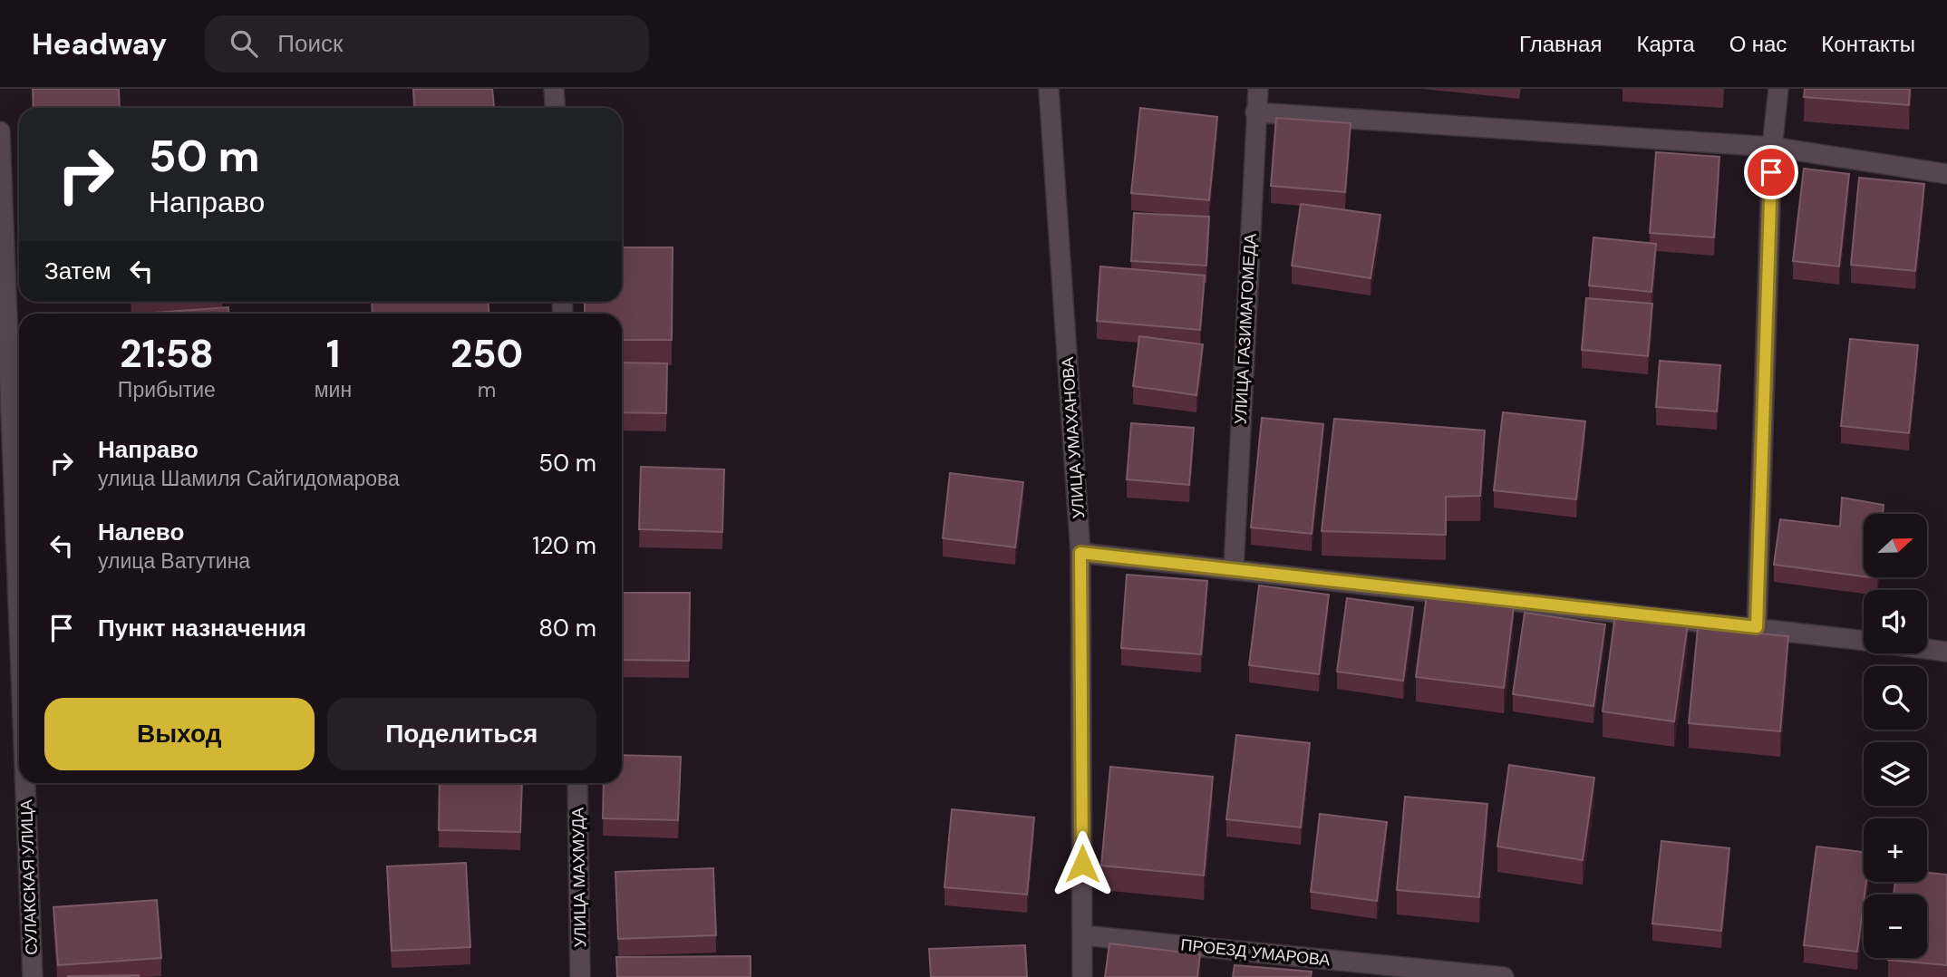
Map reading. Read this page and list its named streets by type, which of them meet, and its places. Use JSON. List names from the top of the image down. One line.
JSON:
{"streets":{"street":["УЛИЦА ГАЗИМАГОМЕДА","УЛИЦА УМАХАНОВА","СУЛАКСКАЯ УЛИЦА","УЛИЦА МАХМУДА","ПРОЕЗД УМАРОВА"]},"crossings":[["УЛИЦА УМАХАНОВА","ПРОЕЗД УМАРОВА"]],"north":"right","page":{"header":"Headway","search":"Поиск","nav":["Главная","Карта","О нас","Контакты"],"turn":["50 m","Направо"],"then":"Затем","eta":["21:58","Прибытие","1","мин","250","m"],"list":[{"name":"Направо","note":"улица Шамиля Сайгидомарова","value":"50 m"},{"name":"Налево","note":"улица Ватутина","value":"120 m"},{"name":"Пункт назначения","value":"80 m"}],"map_buttons":["+","−"],"buttons":["Выход","Поделиться"]}}
